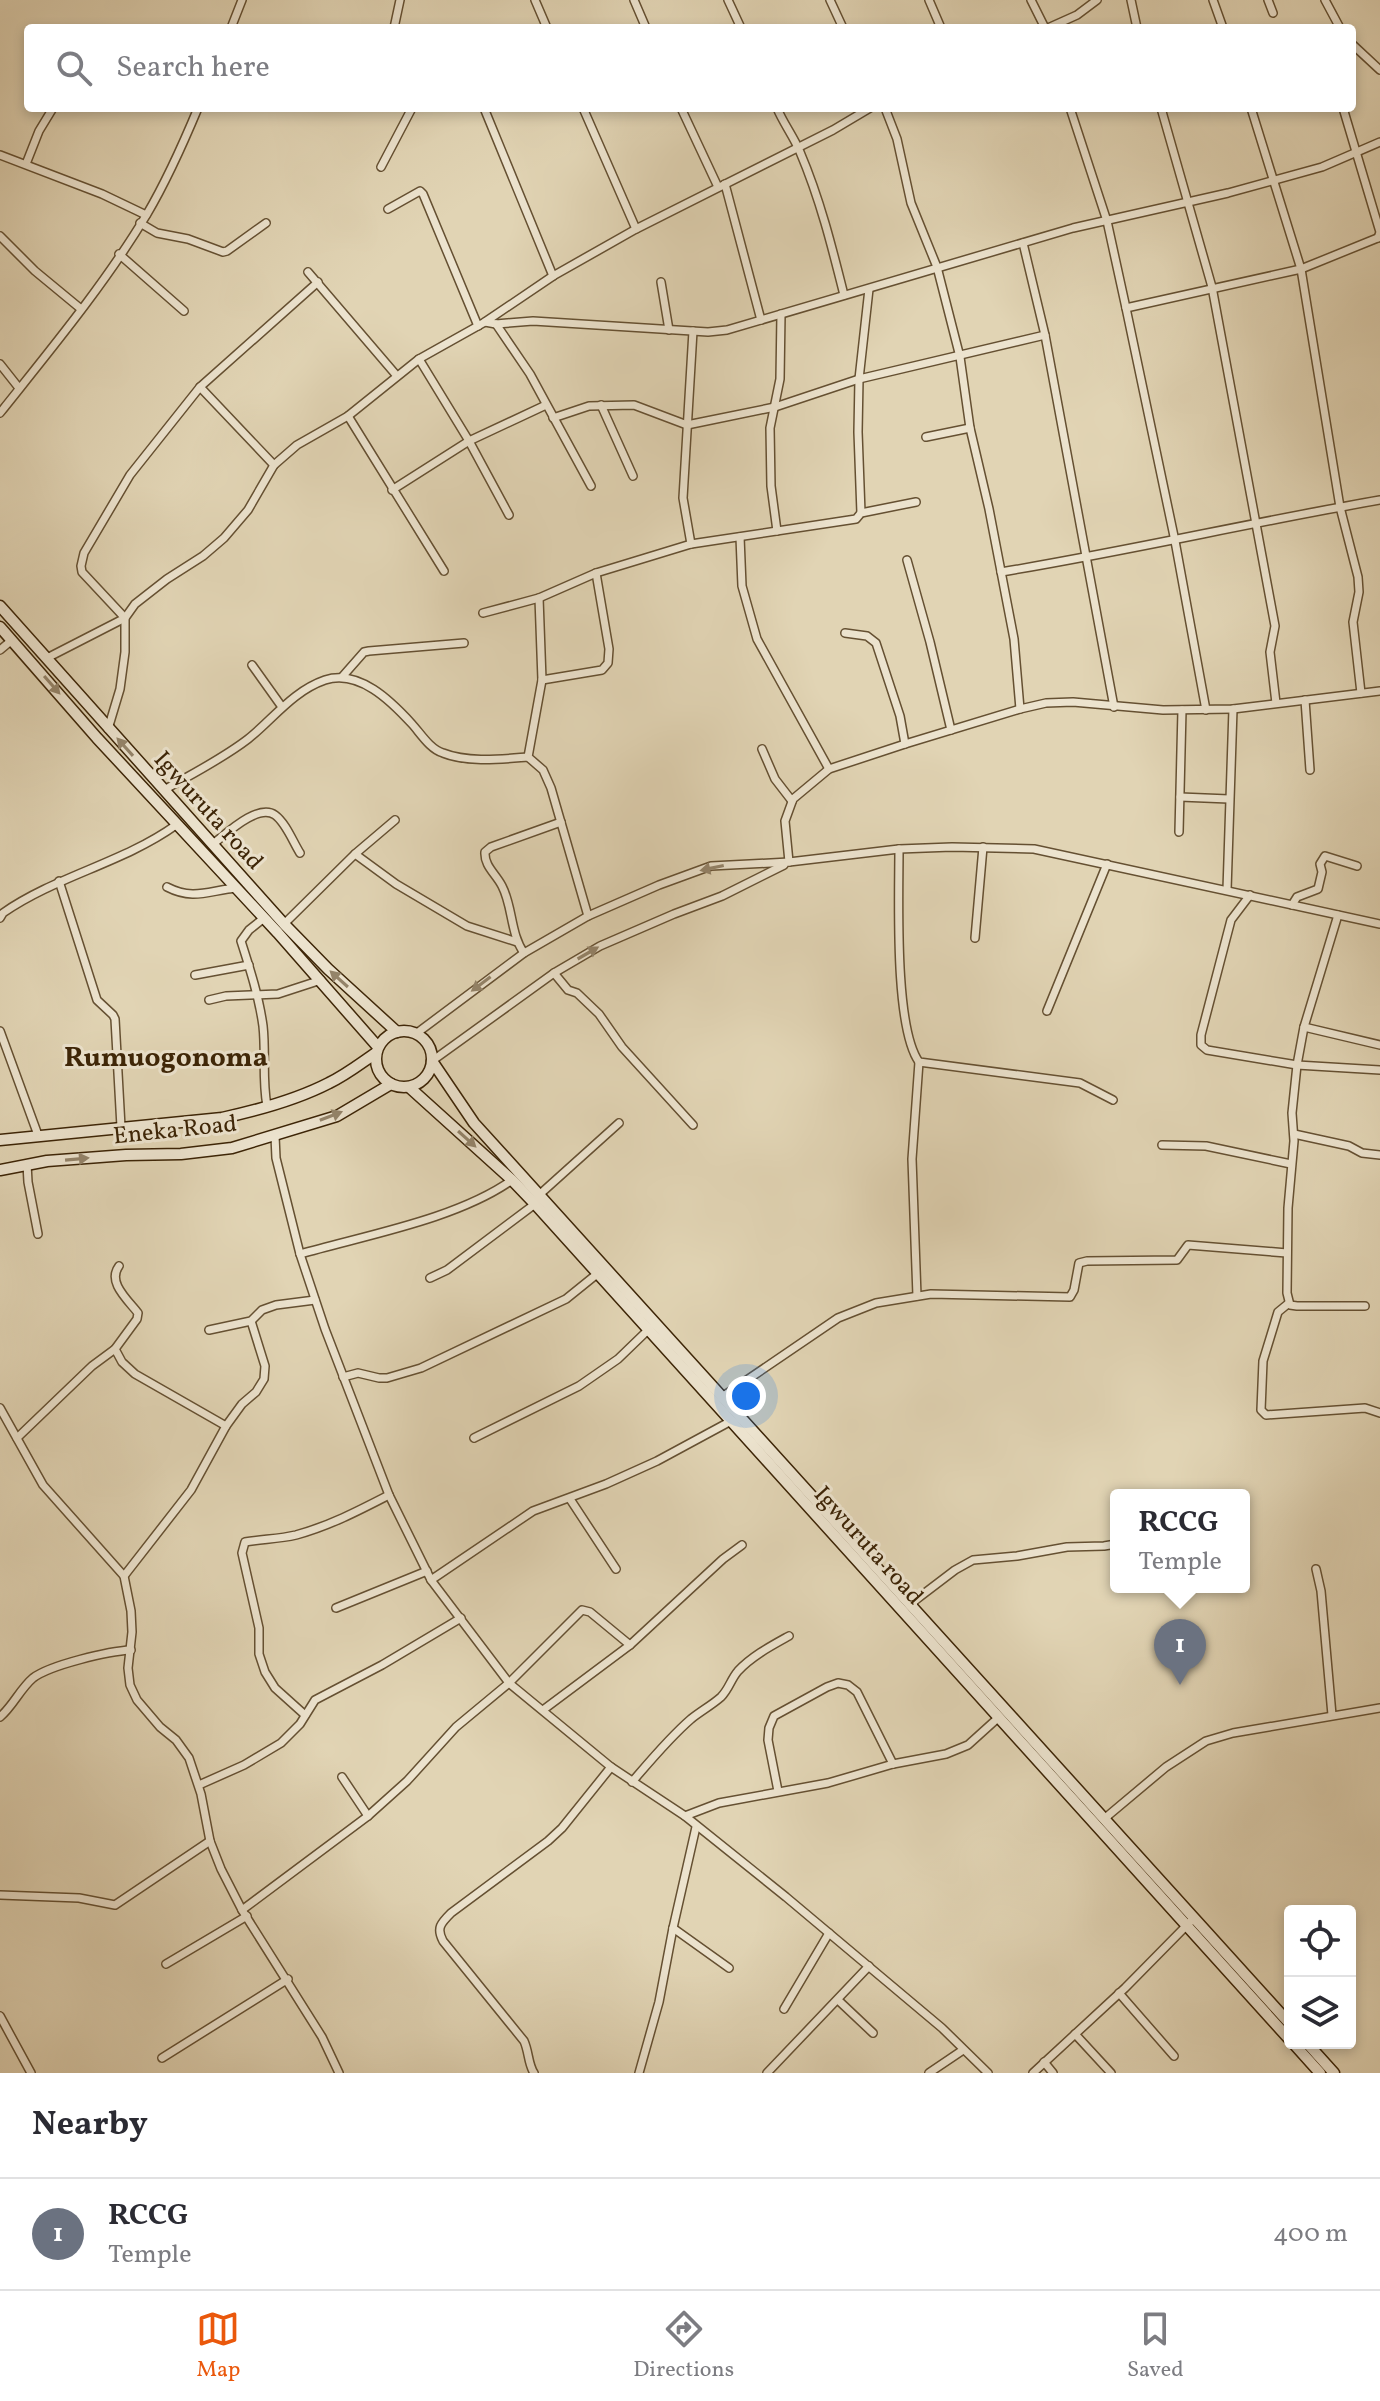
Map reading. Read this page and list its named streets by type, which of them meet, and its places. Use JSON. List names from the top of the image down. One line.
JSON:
{"streets":{"main road":["Igwuruta road","Eneka Road"]},"crossings":[["Igwuruta road","Eneka Road"]],"districts":["Rumuogonoma"],"page":{"search":"Search here","popup":["RCCG","Temple"],"pins":"1","heading":"Nearby","list":[{"mark":"1","name":"RCCG","note":"Temple","value":"400 m"}],"nav":["Map","Directions","Saved"]}}
